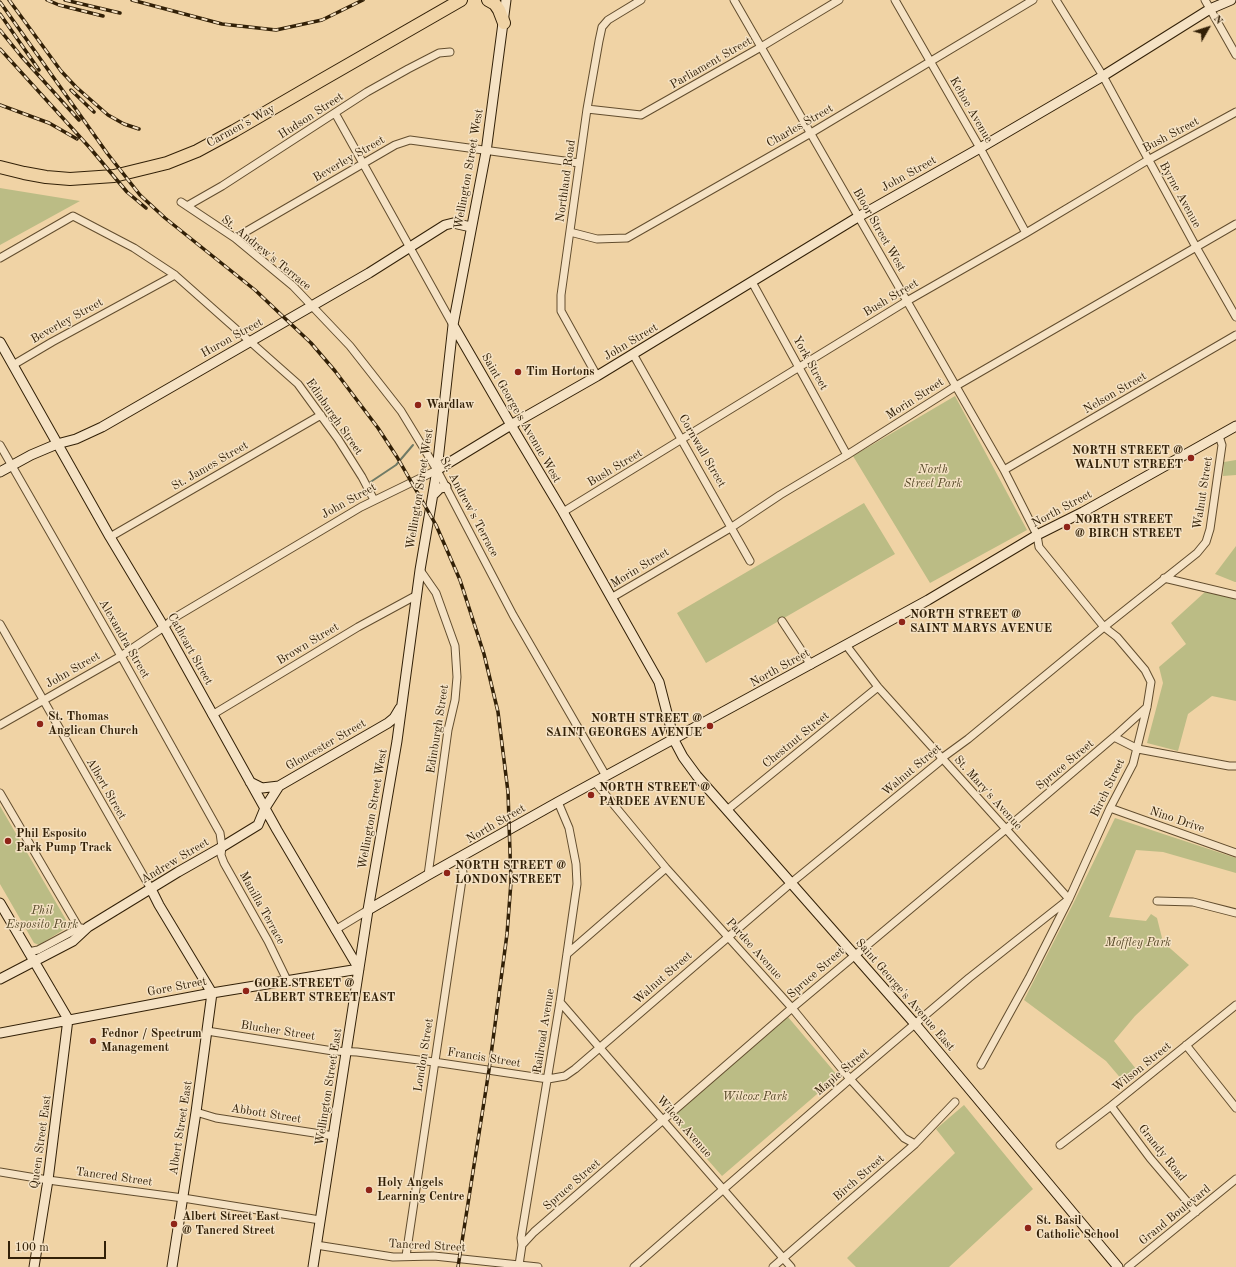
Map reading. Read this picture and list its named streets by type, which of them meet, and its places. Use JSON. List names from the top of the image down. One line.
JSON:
{"streets":{"highway":["Carmen's Way"],"main road":["Wellington Street West","John Street","Huron Street","Saint George's Avenue West","North Street","Cathcart Street","Gloucester Street","Andrew Street","Gore Street","Saint George's Avenue East","Wellington Street East","Albert Street East","Queen Street East"],"street":["Parliament Street","Kehoe Avenue","Hudson Street","Charles Street","Bush Street","Beverley Street","Northland Road","Byrne Avenue","Bloor Street West","St. Andrew's Terrace","York Street","Nelson Street","Morin Street","Edinburgh Street","Cornwall Street","St. James Street","Walnut Street","Alexandra Street","Brown Street","Chestnut Street","Spruce Street","Birch Street","Albert Street","St. Mary's Avenue","Nino Drive","Manilla Terrace","Pardee Avenue","Blucher Street","Railroad Avenue","London Street","Francis Street","Wilson Street","Maple Street","Abbott Street","Wilcox Avenue","Grandy Road","Tancred Street","Grand Boulevard"]},"crossings":[["Parliament Street","Northland Road"],["Parliament Street","Bloor Street West"],["Kehoe Avenue","Charles Street"],["Kehoe Avenue","Bush Street"],["Kehoe Avenue","John Street"],["Hudson Street","St. Andrew's Terrace"],["Hudson Street","Saint George's Avenue West"],["Charles Street","Northland Road"],["Charles Street","Bloor Street West"],["Bush Street","Byrne Avenue"],["Bush Street","Bloor Street West"],["Bush Street","York Street"],["Bush Street","Saint George's Avenue West"],["Bush Street","Cornwall Street"],["Beverley Street","Wellington Street West"],["Beverley Street","Northland Road"],["Beverley Street","St. Andrew's Terrace"],["Beverley Street","Edinburgh Street"],["Beverley Street","Saint George's Avenue West"],["Beverley Street","Cathcart Street"],["Wellington Street West","John Street"],["Wellington Street West","St. Andrew's Terrace"],["Wellington Street West","Huron Street"],["Wellington Street West","Edinburgh Street"],["Wellington Street West","Saint George's Avenue West"],["Wellington Street West","North Street"],["Wellington Street West","Brown Street"],["Wellington Street West","Gloucester Street"],["Wellington Street West","Wellington Street East"],["John Street","Northland Road"],["John Street","Byrne Avenue"],["John Street","Bloor Street West"],["John Street","St. Andrew's Terrace"],["John Street","York Street"],["John Street","Edinburgh Street"],["John Street","Saint George's Avenue West"],["John Street","Cornwall Street"],["John Street","Alexandra Street"],["John Street","Cathcart Street"],["John Street","Albert Street"],["Byrne Avenue","Morin Street"],["Bloor Street West","Nelson Street"],["Bloor Street West","Morin Street"],["Bloor Street West","North Street"],["Bloor Street West","Birch Street"],["St. Andrew's Terrace","Huron Street"],["St. Andrew's Terrace","North Street"],["Huron Street","Edinburgh Street"],["Huron Street","Saint George's Avenue West"],["Huron Street","Alexandra Street"],["Huron Street","Cathcart Street"],["York Street","Morin Street"],["Morin Street","Saint George's Avenue West"],["Morin Street","Cornwall Street"],["Edinburgh Street","St. James Street"],["Edinburgh Street","North Street"],["Saint George's Avenue West","North Street"],["Saint George's Avenue West","Saint George's Avenue East"],["St. James Street","Cathcart Street"],["Walnut Street","North Street"],["Walnut Street","Birch Street"],["Walnut Street","St. Mary's Avenue"],["Walnut Street","Pardee Avenue"],["Walnut Street","Saint George's Avenue East"],["Walnut Street","Railroad Avenue"],["Walnut Street","Francis Street"],["Walnut Street","Wilcox Avenue"],["North Street","Cathcart Street"],["North Street","Birch Street"],["North Street","St. Mary's Avenue"],["North Street","Pardee Avenue"],["North Street","Saint George's Avenue East"],["North Street","Railroad Avenue"],["North Street","London Street"],["North Street","Wellington Street East"],["Alexandra Street","Andrew Street"],["Alexandra Street","Manilla Terrace"],["Brown Street","Cathcart Street"],["Cathcart Street","Gloucester Street"],["Cathcart Street","Gore Street"],["Cathcart Street","Wellington Street East"],["Chestnut Street","St. Mary's Avenue"],["Chestnut Street","Saint George's Avenue East"],["Spruce Street","Birch Street"],["Spruce Street","St. Mary's Avenue"],["Spruce Street","Pardee Avenue"],["Spruce Street","Saint George's Avenue East"],["Spruce Street","Railroad Avenue"],["Spruce Street","Wilcox Avenue"],["Birch Street","St. Mary's Avenue"],["Birch Street","Nino Drive"],["Birch Street","Pardee Avenue"],["Birch Street","Maple Street"],["Birch Street","Wilcox Avenue"],["Albert Street","Andrew Street"],["St. Mary's Avenue","Maple Street"],["Andrew Street","Manilla Terrace"],["Manilla Terrace","Gore Street"],["Pardee Avenue","Maple Street"],["Gore Street","Wellington Street East"],["Gore Street","Albert Street East"],["Gore Street","Queen Street East"],["Saint George's Avenue East","Maple Street"],["Blucher Street","Francis Street"],["Blucher Street","Wellington Street East"],["Blucher Street","Albert Street East"],["Railroad Avenue","Francis Street"],["Railroad Avenue","Wilcox Avenue"],["Railroad Avenue","Tancred Street"],["London Street","Francis Street"],["London Street","Tancred Street"],["Francis Street","Wellington Street East"],["Wilson Street","Grandy Road"],["Maple Street","Wilcox Avenue"],["Wellington Street East","Abbott Street"],["Wellington Street East","Tancred Street"],["Abbott Street","Albert Street East"],["Albert Street East","Tancred Street"],["Queen Street East","Tancred Street"],["Grandy Road","Grand Boulevard"]],"parks":["North Street Park","Phil Esposito Park","Moffley Park","Wilcox Park"],"places":["Tim Hortons","Wardlaw","NORTH STREET @ WALNUT STREET","NORTH STREET @ BIRCH STREET","NORTH STREET @ SAINT MARYS AVENUE","St. Thomas Anglican Church","NORTH STREET @ SAINT GEORGES AVENUE","NORTH STREET @ PARDEE AVENUE","Phil Esposito Park Pump Track","NORTH STREET @ LONDON STREET","GORE STREET @ ALBERT STREET EAST","Fednor / Spectrum Management","Holy Angels Learning Centre","Albert Street East @ Tancred Street","St. Basil Catholic School"],"scale_bar":"100 m","north":"top right"}
